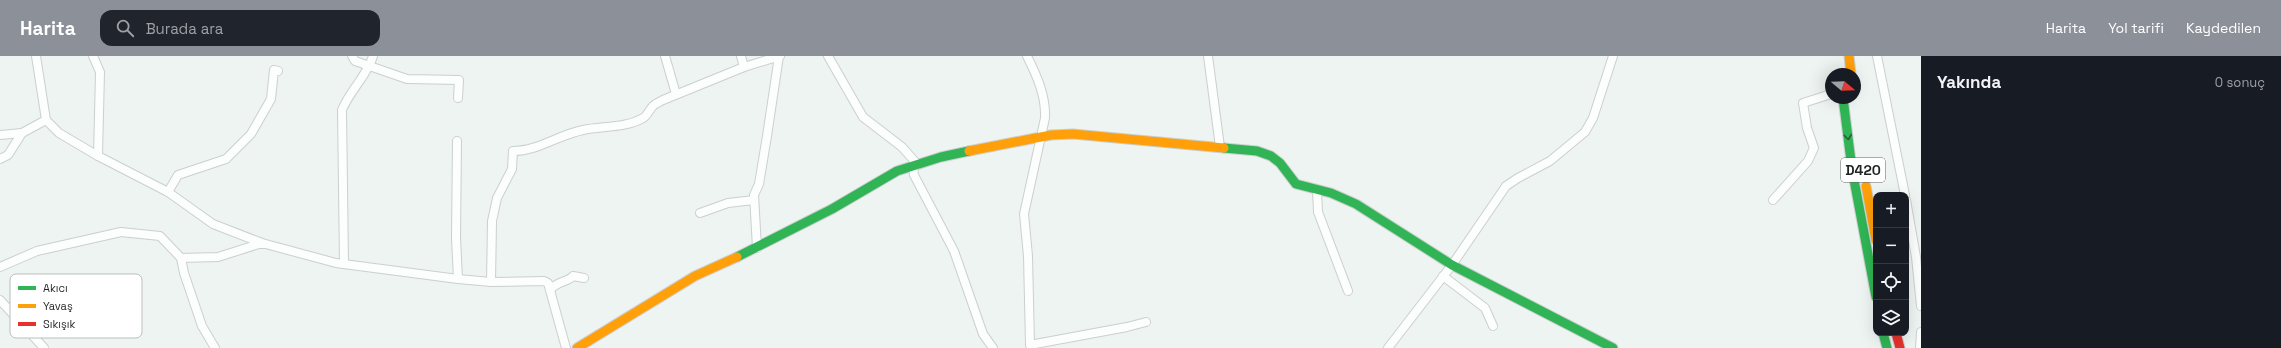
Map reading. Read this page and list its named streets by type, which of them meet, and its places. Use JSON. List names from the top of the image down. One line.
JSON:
{"streets":{"main road":["D420"]},"legend":["Akıcı","Yavaş","Sıkışık"],"north":"right","page":{"header":"Harita","search":"Burada ara","nav":["Harita","Yol tarifi","Kaydedilen"],"heading":["Yakında","0 sonuç"],"map_buttons":["+","−"]}}
